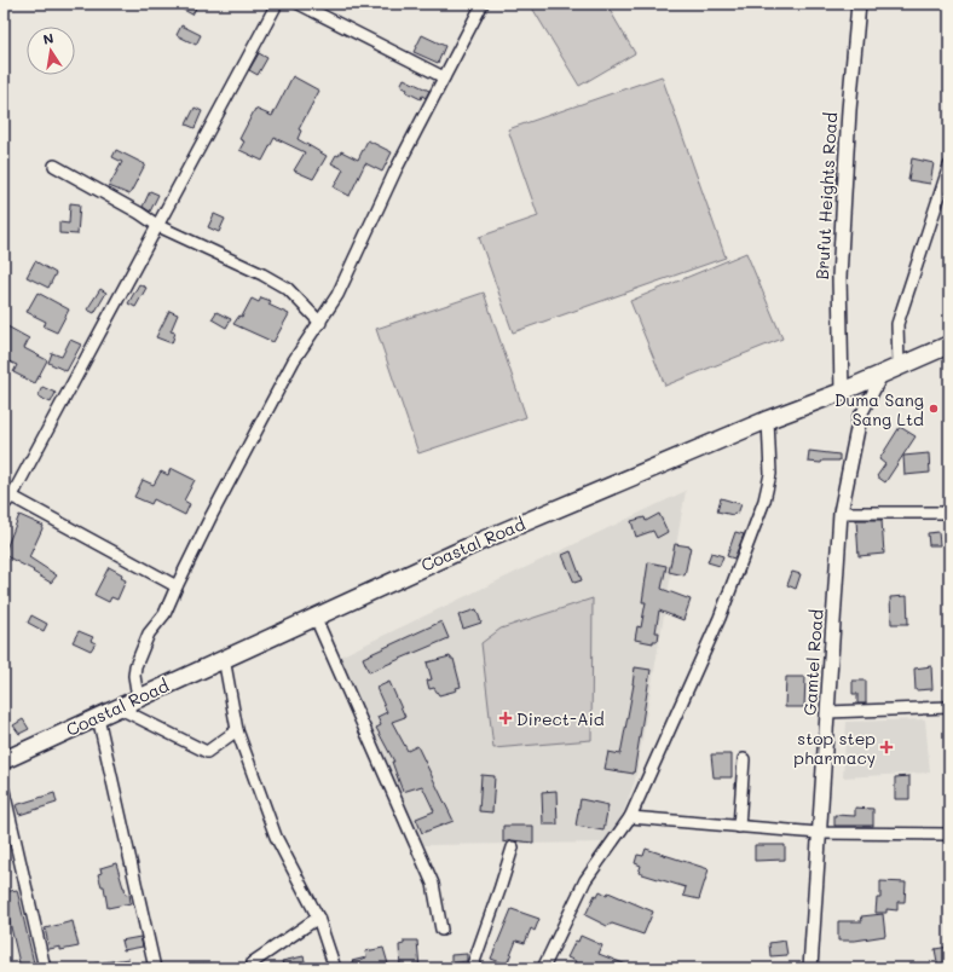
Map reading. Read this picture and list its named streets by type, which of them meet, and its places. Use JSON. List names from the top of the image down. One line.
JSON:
{"streets":{"main road":["Coastal Road"],"street":["Brufut Heights Road","Gamtel Road"]},"crossings":[["Brufut Heights Road","Coastal Road"]],"places":{"other":["Duma Sang Sang Ltd"],"health":["Direct-Aid","stop step pharmacy"]},"north":"top"}
